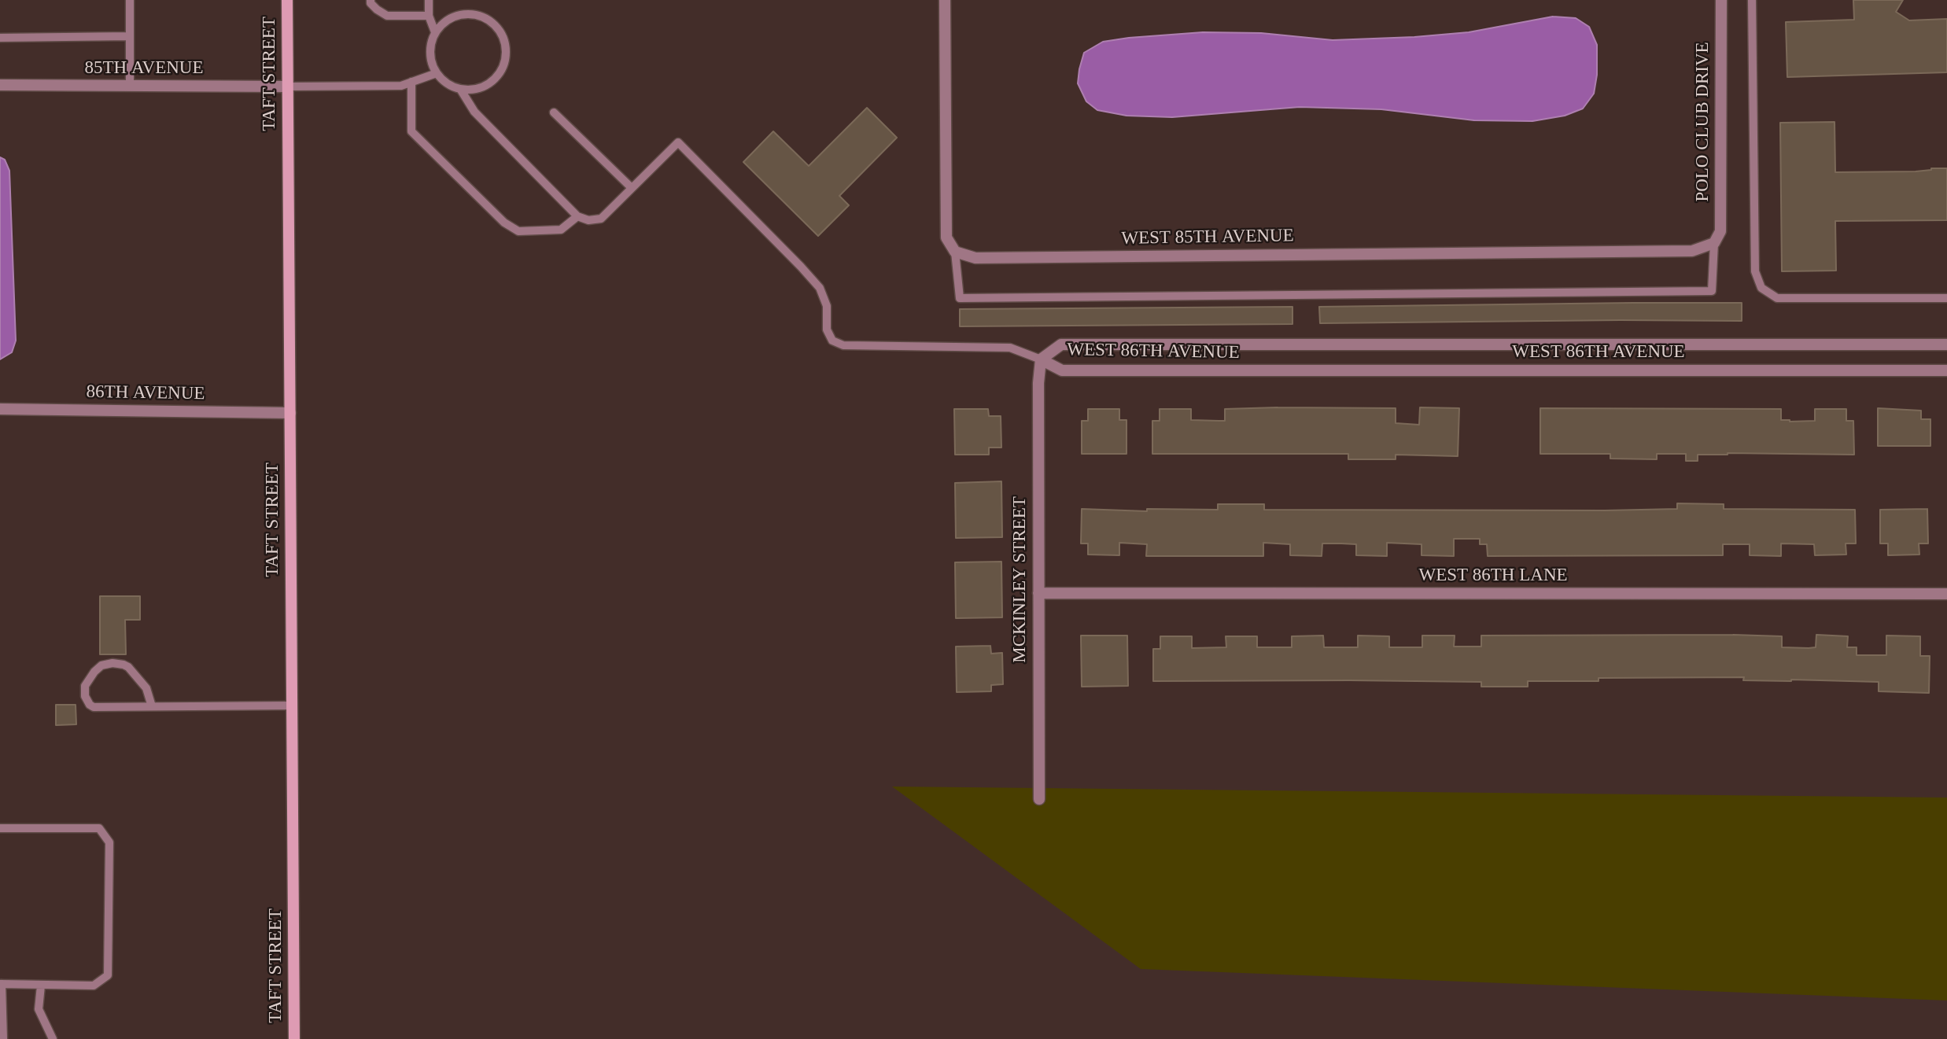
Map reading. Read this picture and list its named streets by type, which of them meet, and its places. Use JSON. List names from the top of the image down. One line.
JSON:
{"streets":{"main road":["TAFT STREET"],"street":["85TH AVENUE","POLO CLUB DRIVE","WEST 85TH AVENUE","WEST 86TH AVENUE","86TH AVENUE","WEST 86TH LANE","MCKINLEY STREET"]},"crossings":[["85TH AVENUE","TAFT STREET"],["TAFT STREET","86TH AVENUE"],["POLO CLUB DRIVE","WEST 85TH AVENUE"],["WEST 86TH AVENUE","MCKINLEY STREET"],["WEST 86TH LANE","MCKINLEY STREET"]]}
